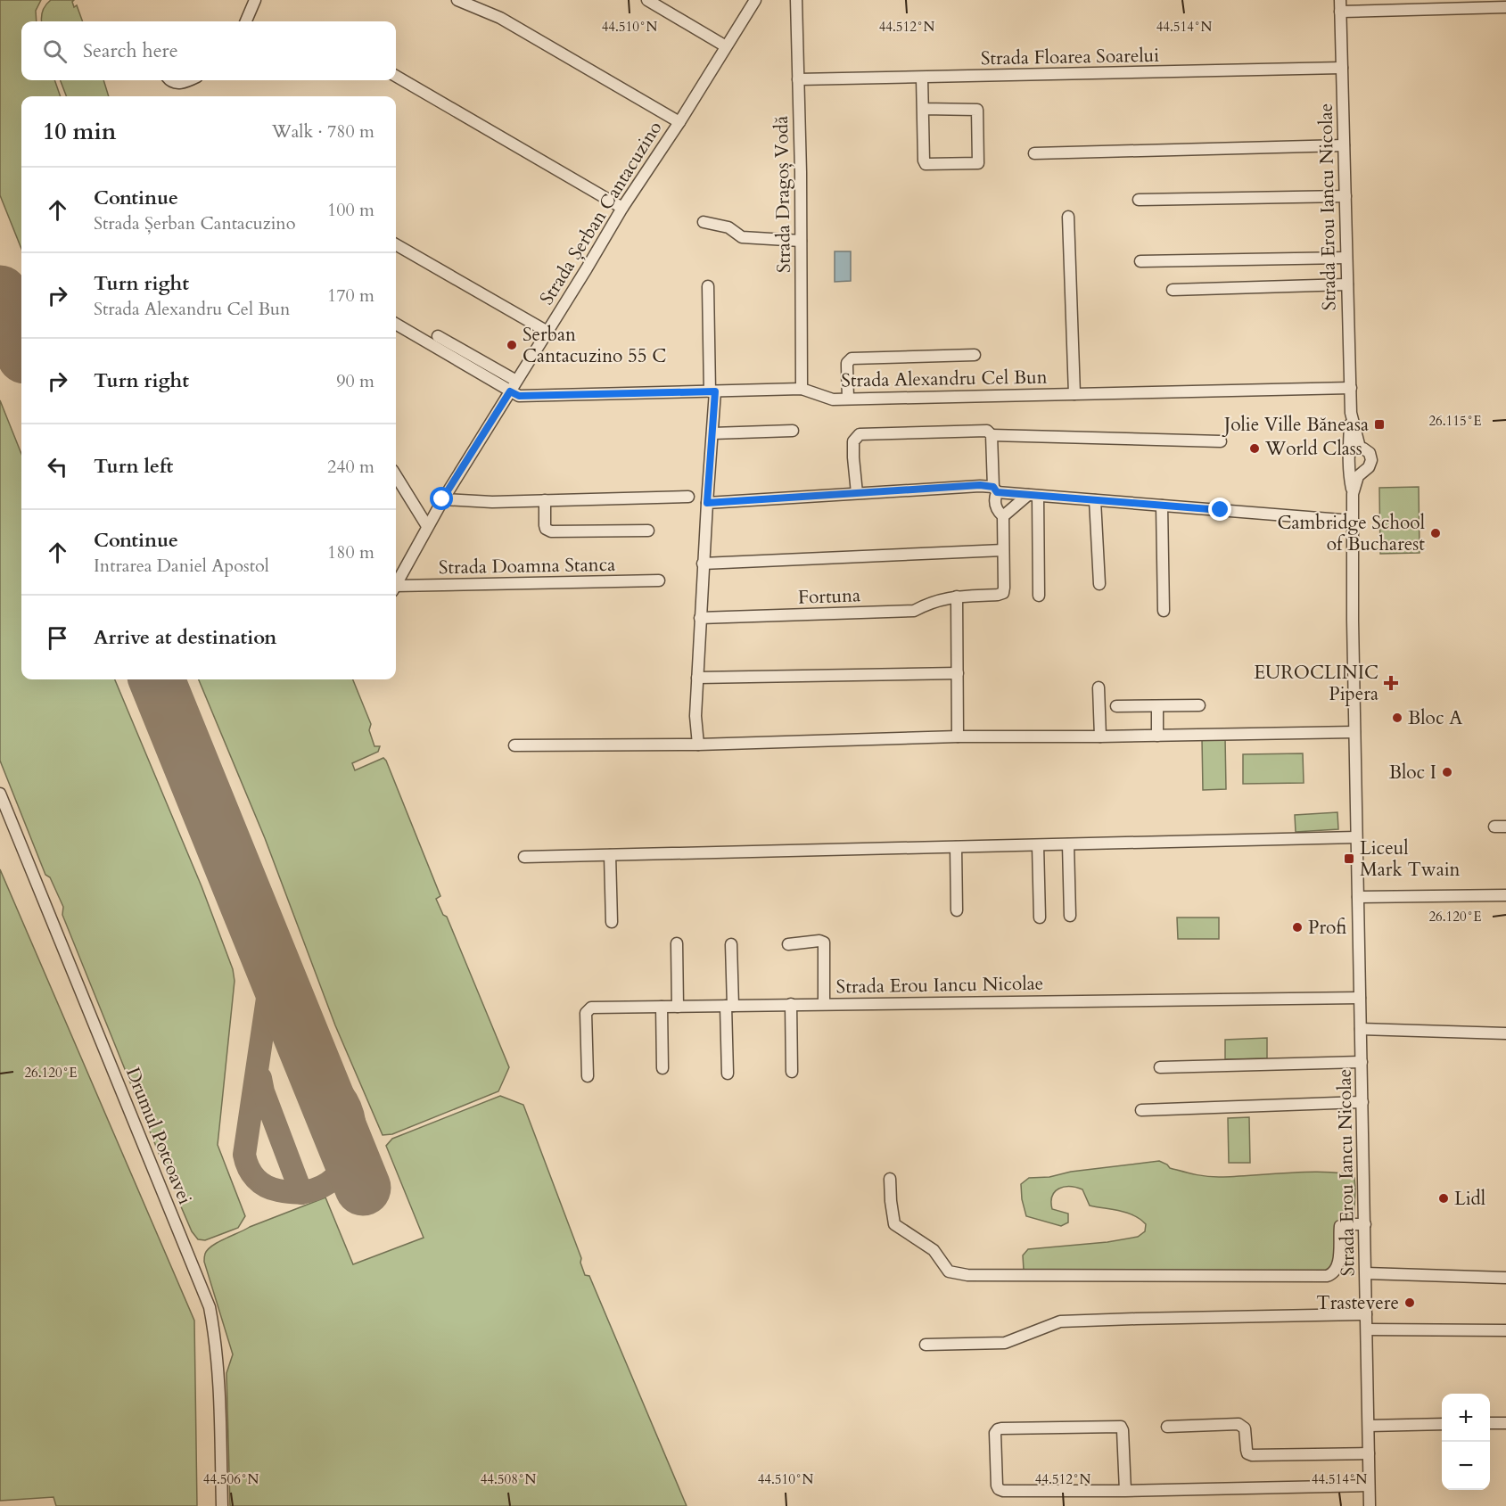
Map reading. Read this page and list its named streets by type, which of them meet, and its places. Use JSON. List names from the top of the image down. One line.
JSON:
{"streets":{"street":["Strada Floarea Soarelui","Strada Dragoș Vodă","Strada Erou Iancu Nicolae","Strada Șerban Cantacuzino","Strada Alexandru Cel Bun","Strada Doamna Stanca","Fortuna","Drumul Potcoavei"]},"crossings":[["Strada Floarea Soarelui","Strada Dragoș Vodă"],["Strada Floarea Soarelui","Strada Erou Iancu Nicolae"],["Strada Dragoș Vodă","Strada Alexandru Cel Bun"],["Strada Erou Iancu Nicolae","Strada Alexandru Cel Bun"],["Strada Șerban Cantacuzino","Strada Alexandru Cel Bun"]],"places":{"other":["Serban Cantacuzino 55 C","World Class","Cambridge School of Bucharest","Bloc A","Bloc I","Profi","Lidl","Trastevere"],"transit":["Jolie Ville Băneasa","Liceul Mark Twain"],"health":["EUROCLINIC Pipera"]},"page":{"search":"Search here","heading":["10 min","Walk · 780 m"],"list":[["Continue","Strada Șerban Cantacuzino","100 m"],["Turn right","Strada Alexandru Cel Bun","170 m"],["Turn right","90 m"],["Turn left","240 m"],["Continue","Intrarea Daniel Apostol","180 m"],"Arrive at destination"],"map_buttons":["+","−"]},"coordinates":["44.510°N","44.512°N","44.514°N","26.115°E","26.120°E","44.506°N","44.508°N"]}
